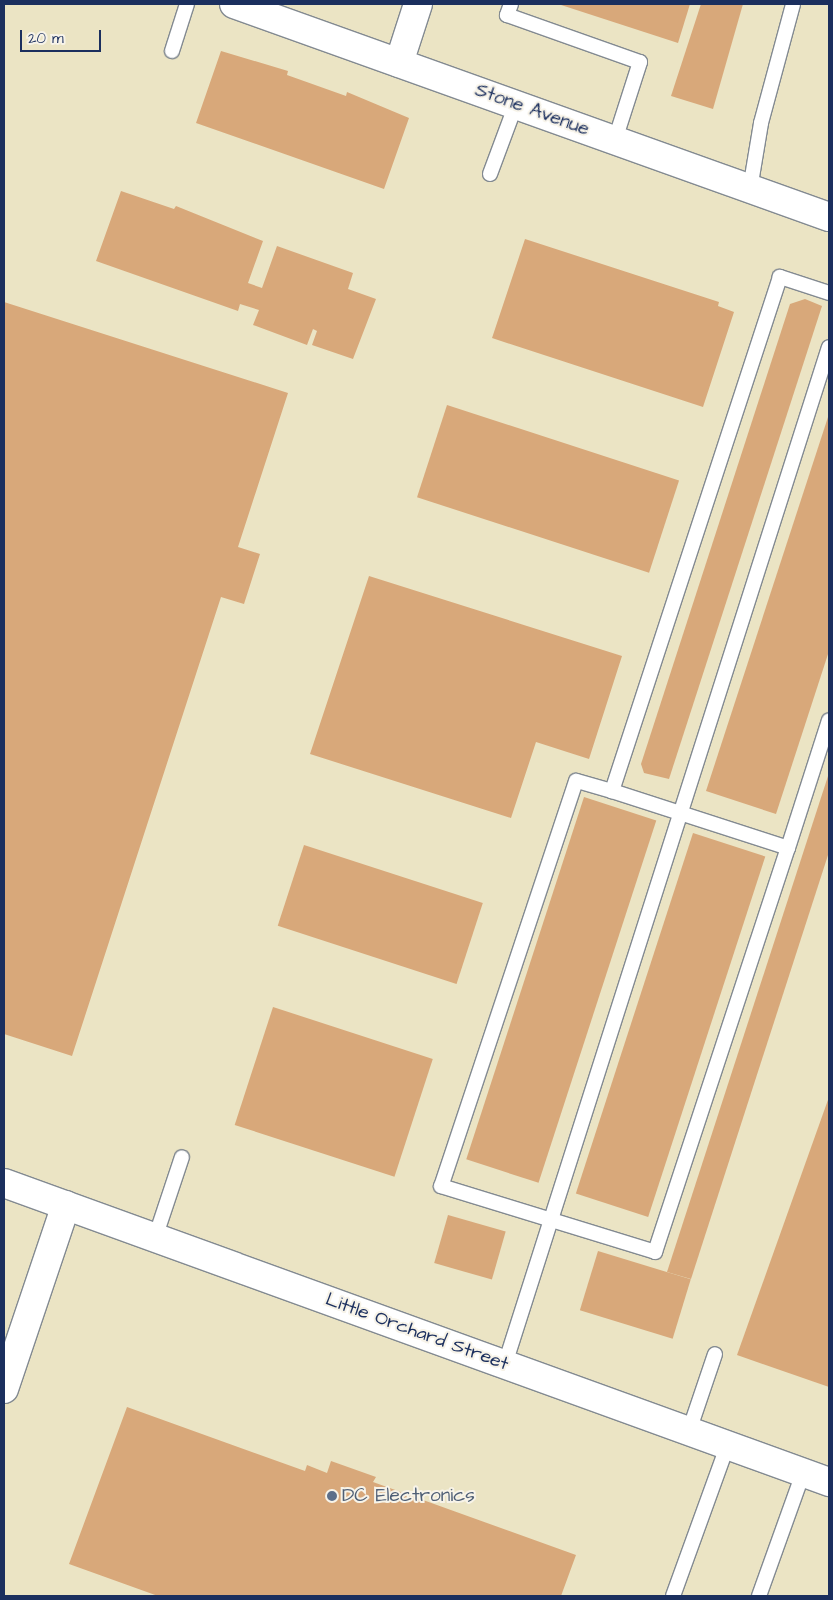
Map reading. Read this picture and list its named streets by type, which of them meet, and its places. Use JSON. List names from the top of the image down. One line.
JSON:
{"streets":{"street":["Stone Avenue","Little Orchard Street"]},"places":["DC Electronics"],"scale_bar":"20 m"}
